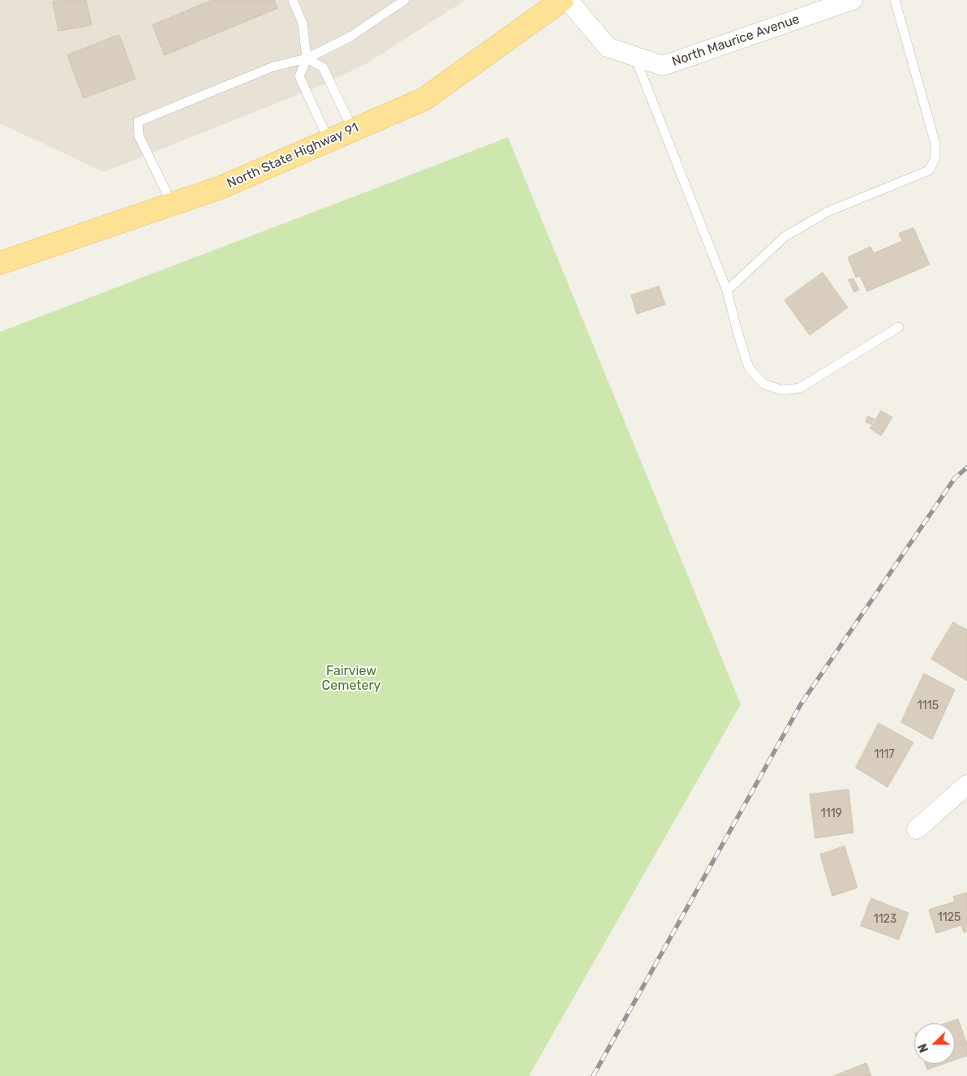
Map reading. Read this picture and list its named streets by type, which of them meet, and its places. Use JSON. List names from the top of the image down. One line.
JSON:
{"streets":{"main road":["North State Highway 91"],"street":["North Maurice Avenue"]},"parks":["Fairview Cemetery"],"house_numbers":["1115","1117","1119","1125","1123"],"north":"left"}
